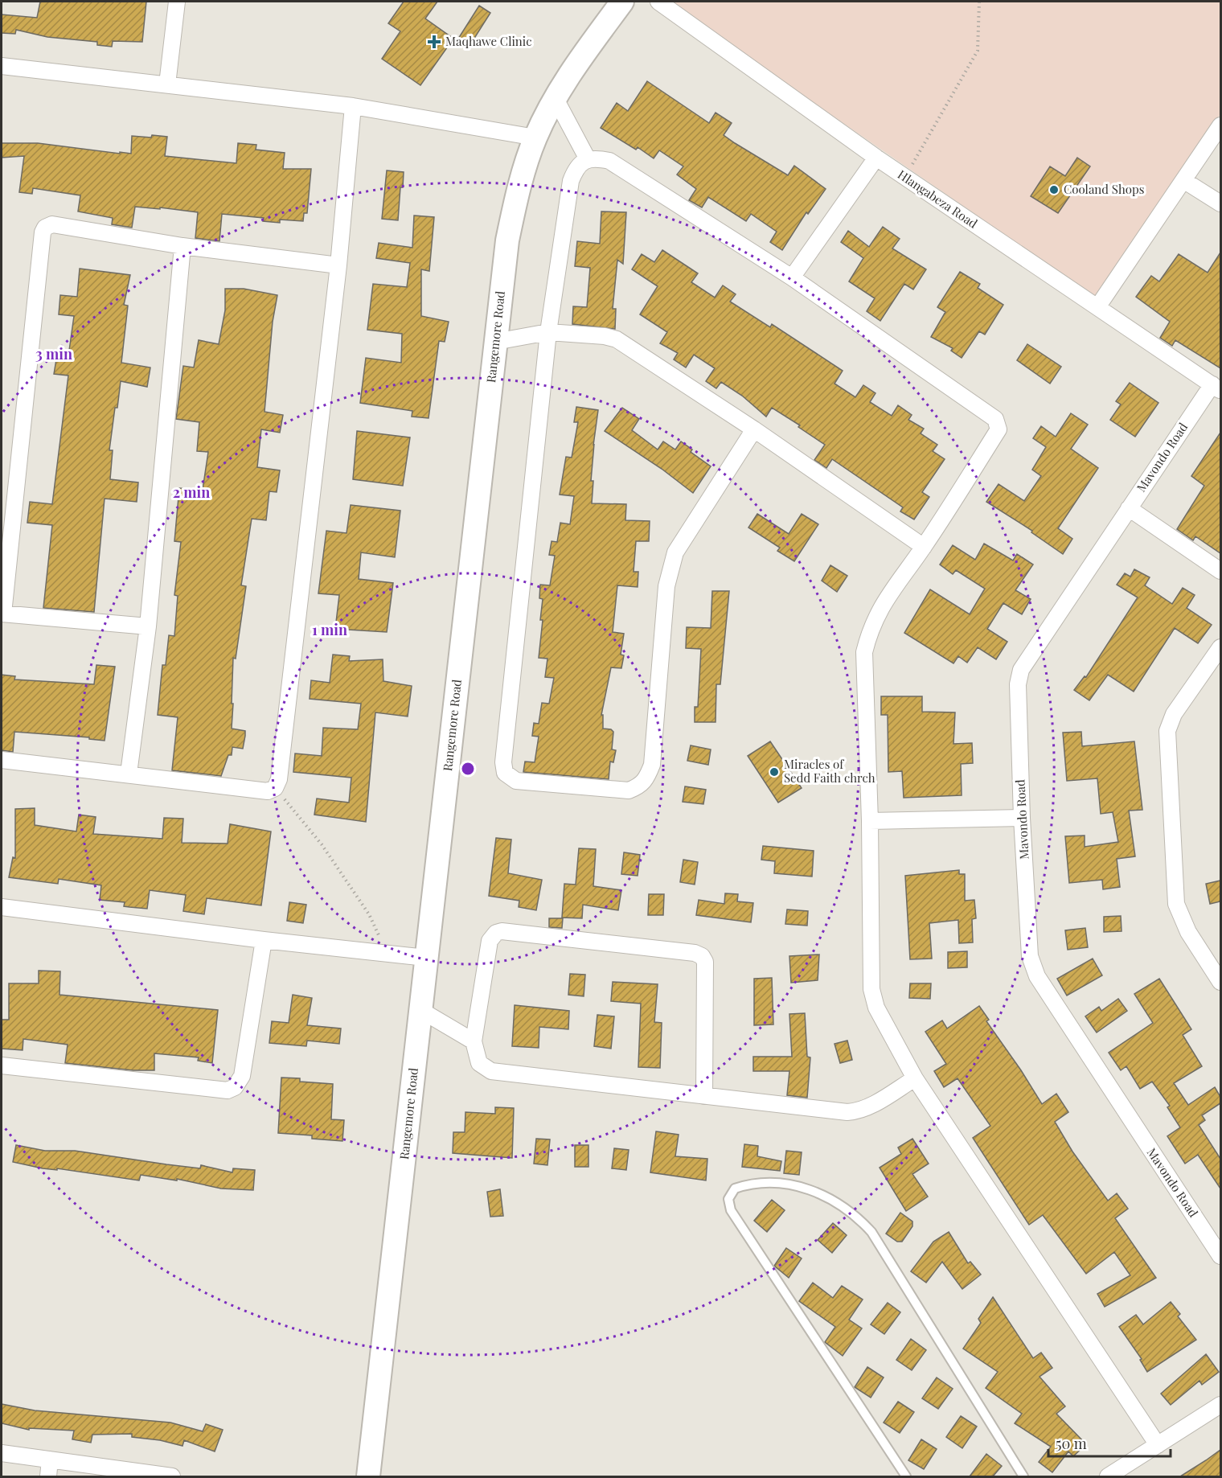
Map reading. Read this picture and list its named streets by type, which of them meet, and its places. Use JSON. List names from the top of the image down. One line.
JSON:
{"streets":{"street":["Hlangabeza Road","Rangemore Road","Mavondo Road"]},"crossings":[["Hlangabeza Road","Mavondo Road"]],"places":{"health":["Maqhawe Clinic"],"other":["Cooland Shops","Miracles of Sedd Faith chrch"]},"scale_bar":"50 m","rings":["3 min","2 min","1 min"]}
